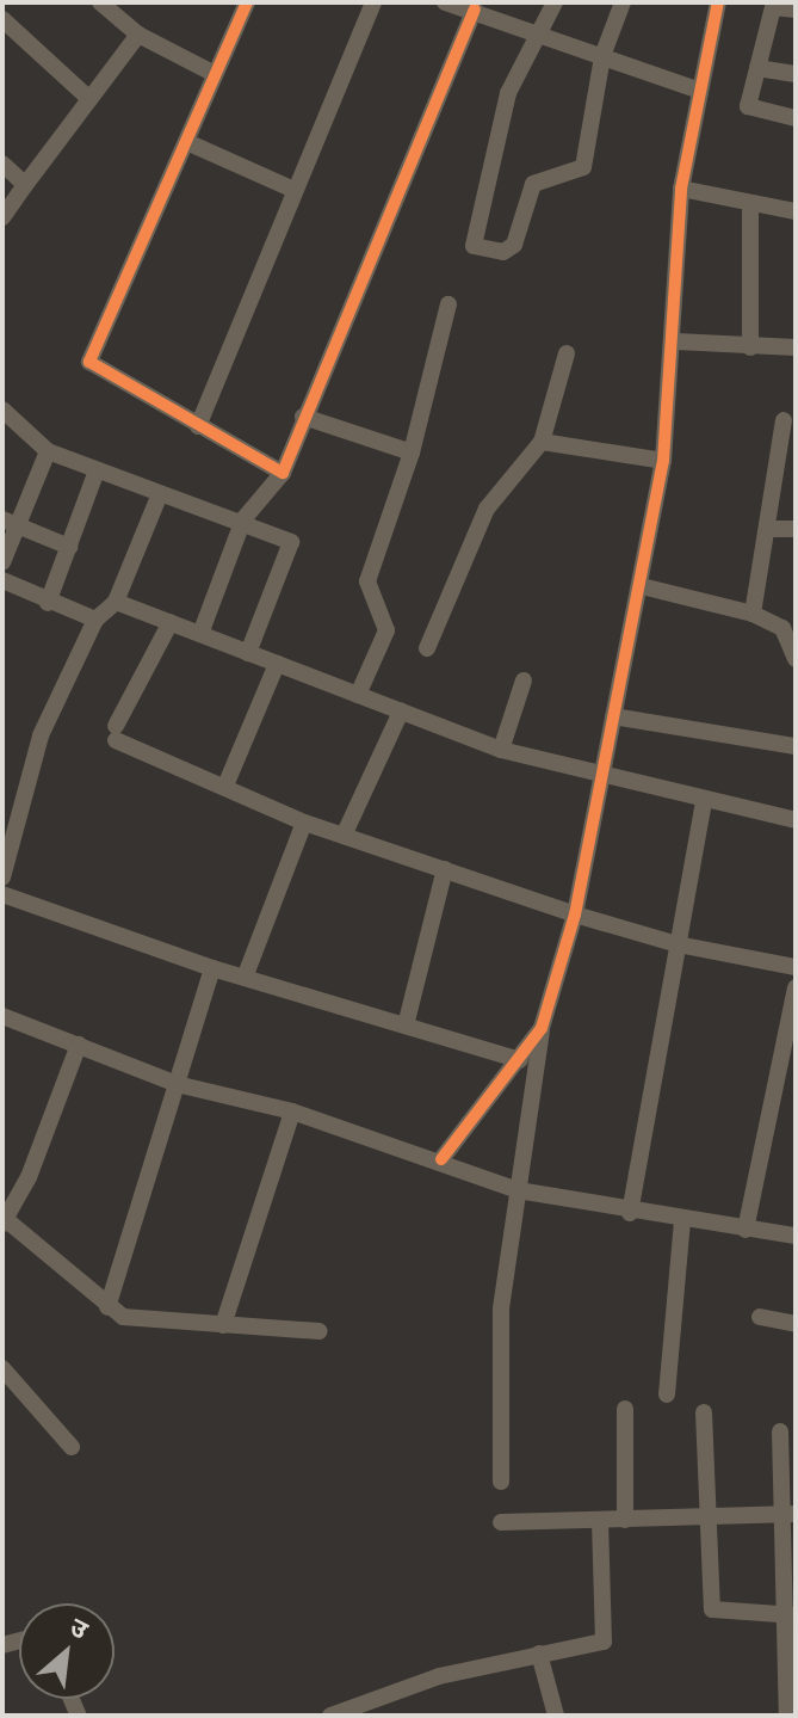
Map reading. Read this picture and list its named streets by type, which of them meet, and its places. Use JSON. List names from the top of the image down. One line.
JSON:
{"north":"top right"}
